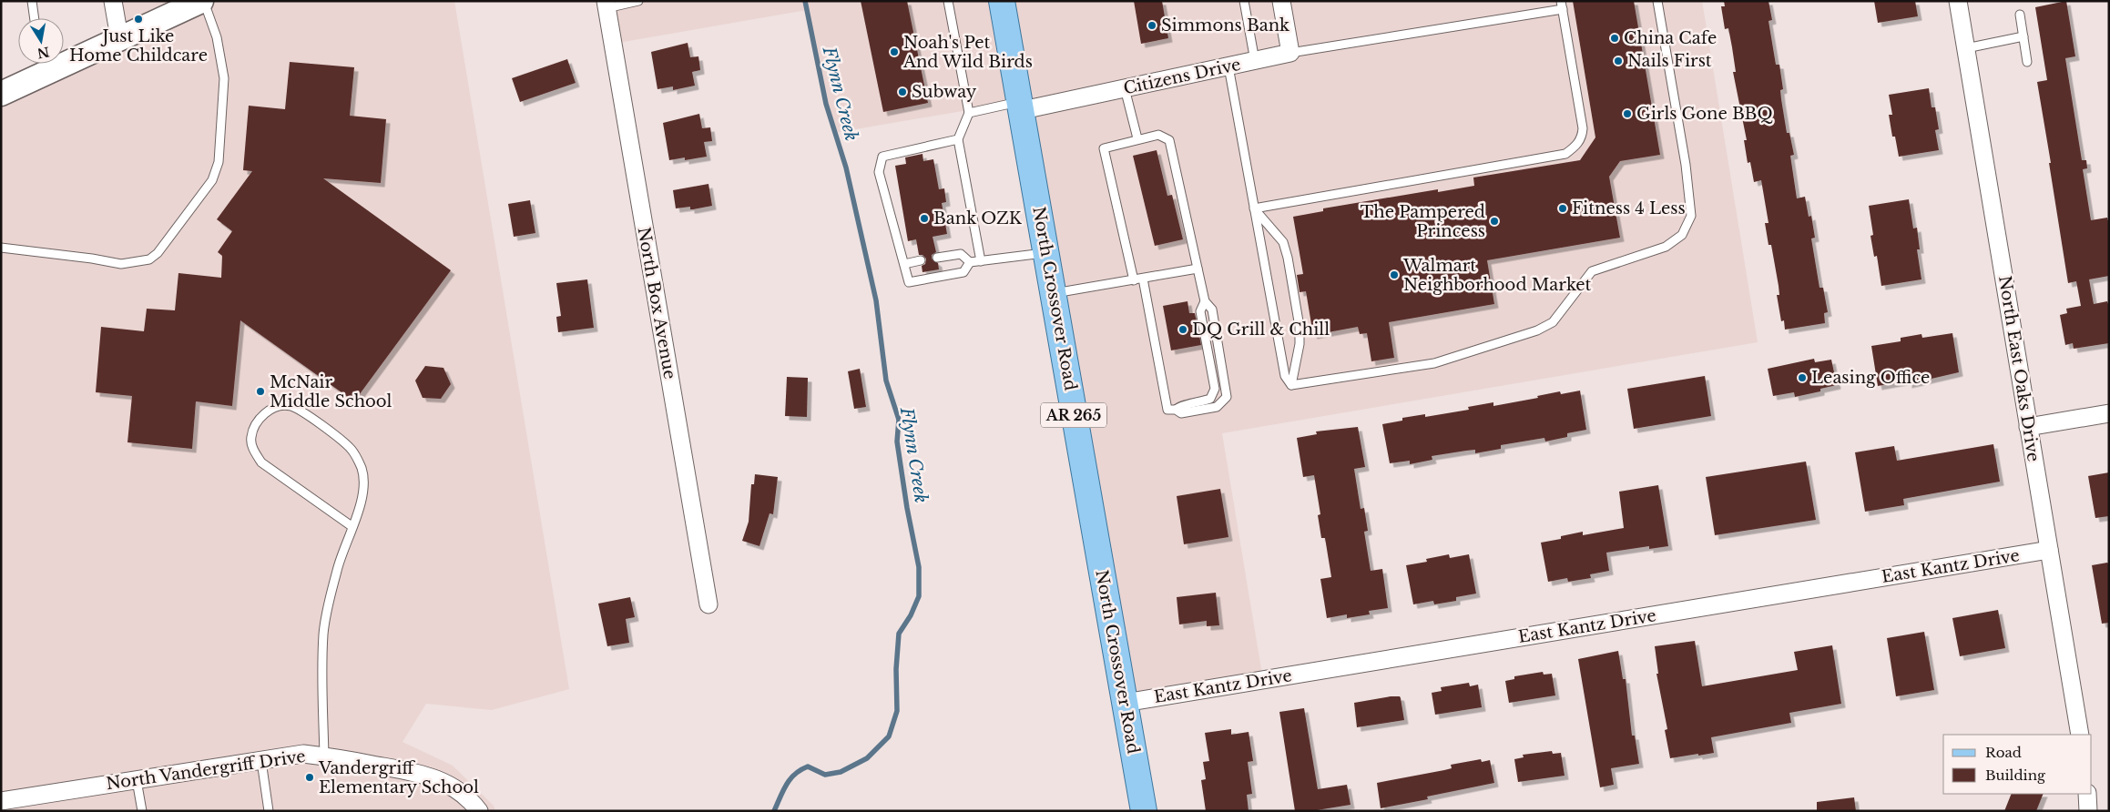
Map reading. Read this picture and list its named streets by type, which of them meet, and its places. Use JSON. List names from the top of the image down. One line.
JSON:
{"streets":{"main road":["North Crossover Road","AR 265"],"street":["Citizens Drive","North Box Avenue","North East Oaks Drive","East Kantz Drive","North Vandergriff Drive"]},"crossings":[["Citizens Drive","North Crossover Road"],["North Crossover Road","East Kantz Drive"],["North East Oaks Drive","East Kantz Drive"]],"water":["Flynn Creek"],"places":["Just Like Home Childcare","Simmons Bank","China Cafe","Noah's Pet And Wild Birds","Nails First","Subway","Girls Gone BBQ","Fitness 4 Less","Bank OZK","The Pampered Princess","Walmart Neighborhood Market","DQ Grill & Chill","Leasing Office","McNair Middle School","Vandergriff Elementary School"],"legend":["Road","Building"],"north":"bottom"}
